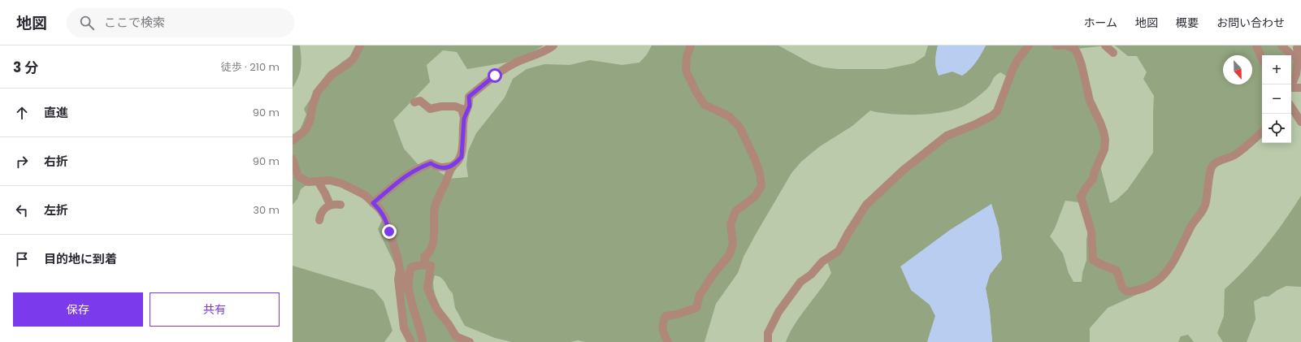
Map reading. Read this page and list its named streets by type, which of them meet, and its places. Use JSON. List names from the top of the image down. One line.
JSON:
{"north":"bottom","page":{"header":"地図","search":"ここで検索","nav":["ホーム","地図","概要","お問い合わせ"],"heading":["3 分","徒歩 · 210 m"],"map_buttons":["+","−"],"list":[["直進","90 m"],["右折","90 m"],["左折","30 m"],"目的地に到着"],"buttons":["保存","共有"]}}
